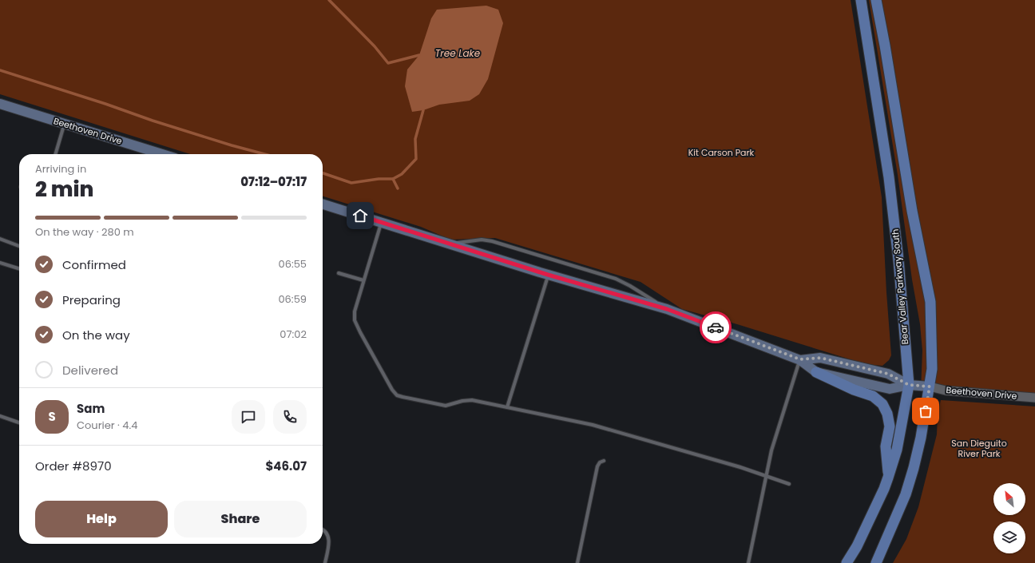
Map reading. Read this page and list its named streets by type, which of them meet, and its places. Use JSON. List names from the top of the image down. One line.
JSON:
{"streets":{"main road":["Beethoven Drive","Bear Valley Parkway South"]},"crossings":[["Beethoven Drive","Bear Valley Parkway South"]],"water":["Tree Lake"],"parks":["Kit Carson Park","San Dieguito River Park"],"north":"top left","page":{"heading":["2 min","Arriving in","07:12–07:17"],"panel":["Sam","Courier · 4.4","Order #8970","$46.07"],"bar":"On the way · 280 m","list":[["Confirmed","06:55"],["Preparing","06:59"],["On the way","07:02"],"Delivered"],"round":"S","buttons":["Help","Share"]}}
